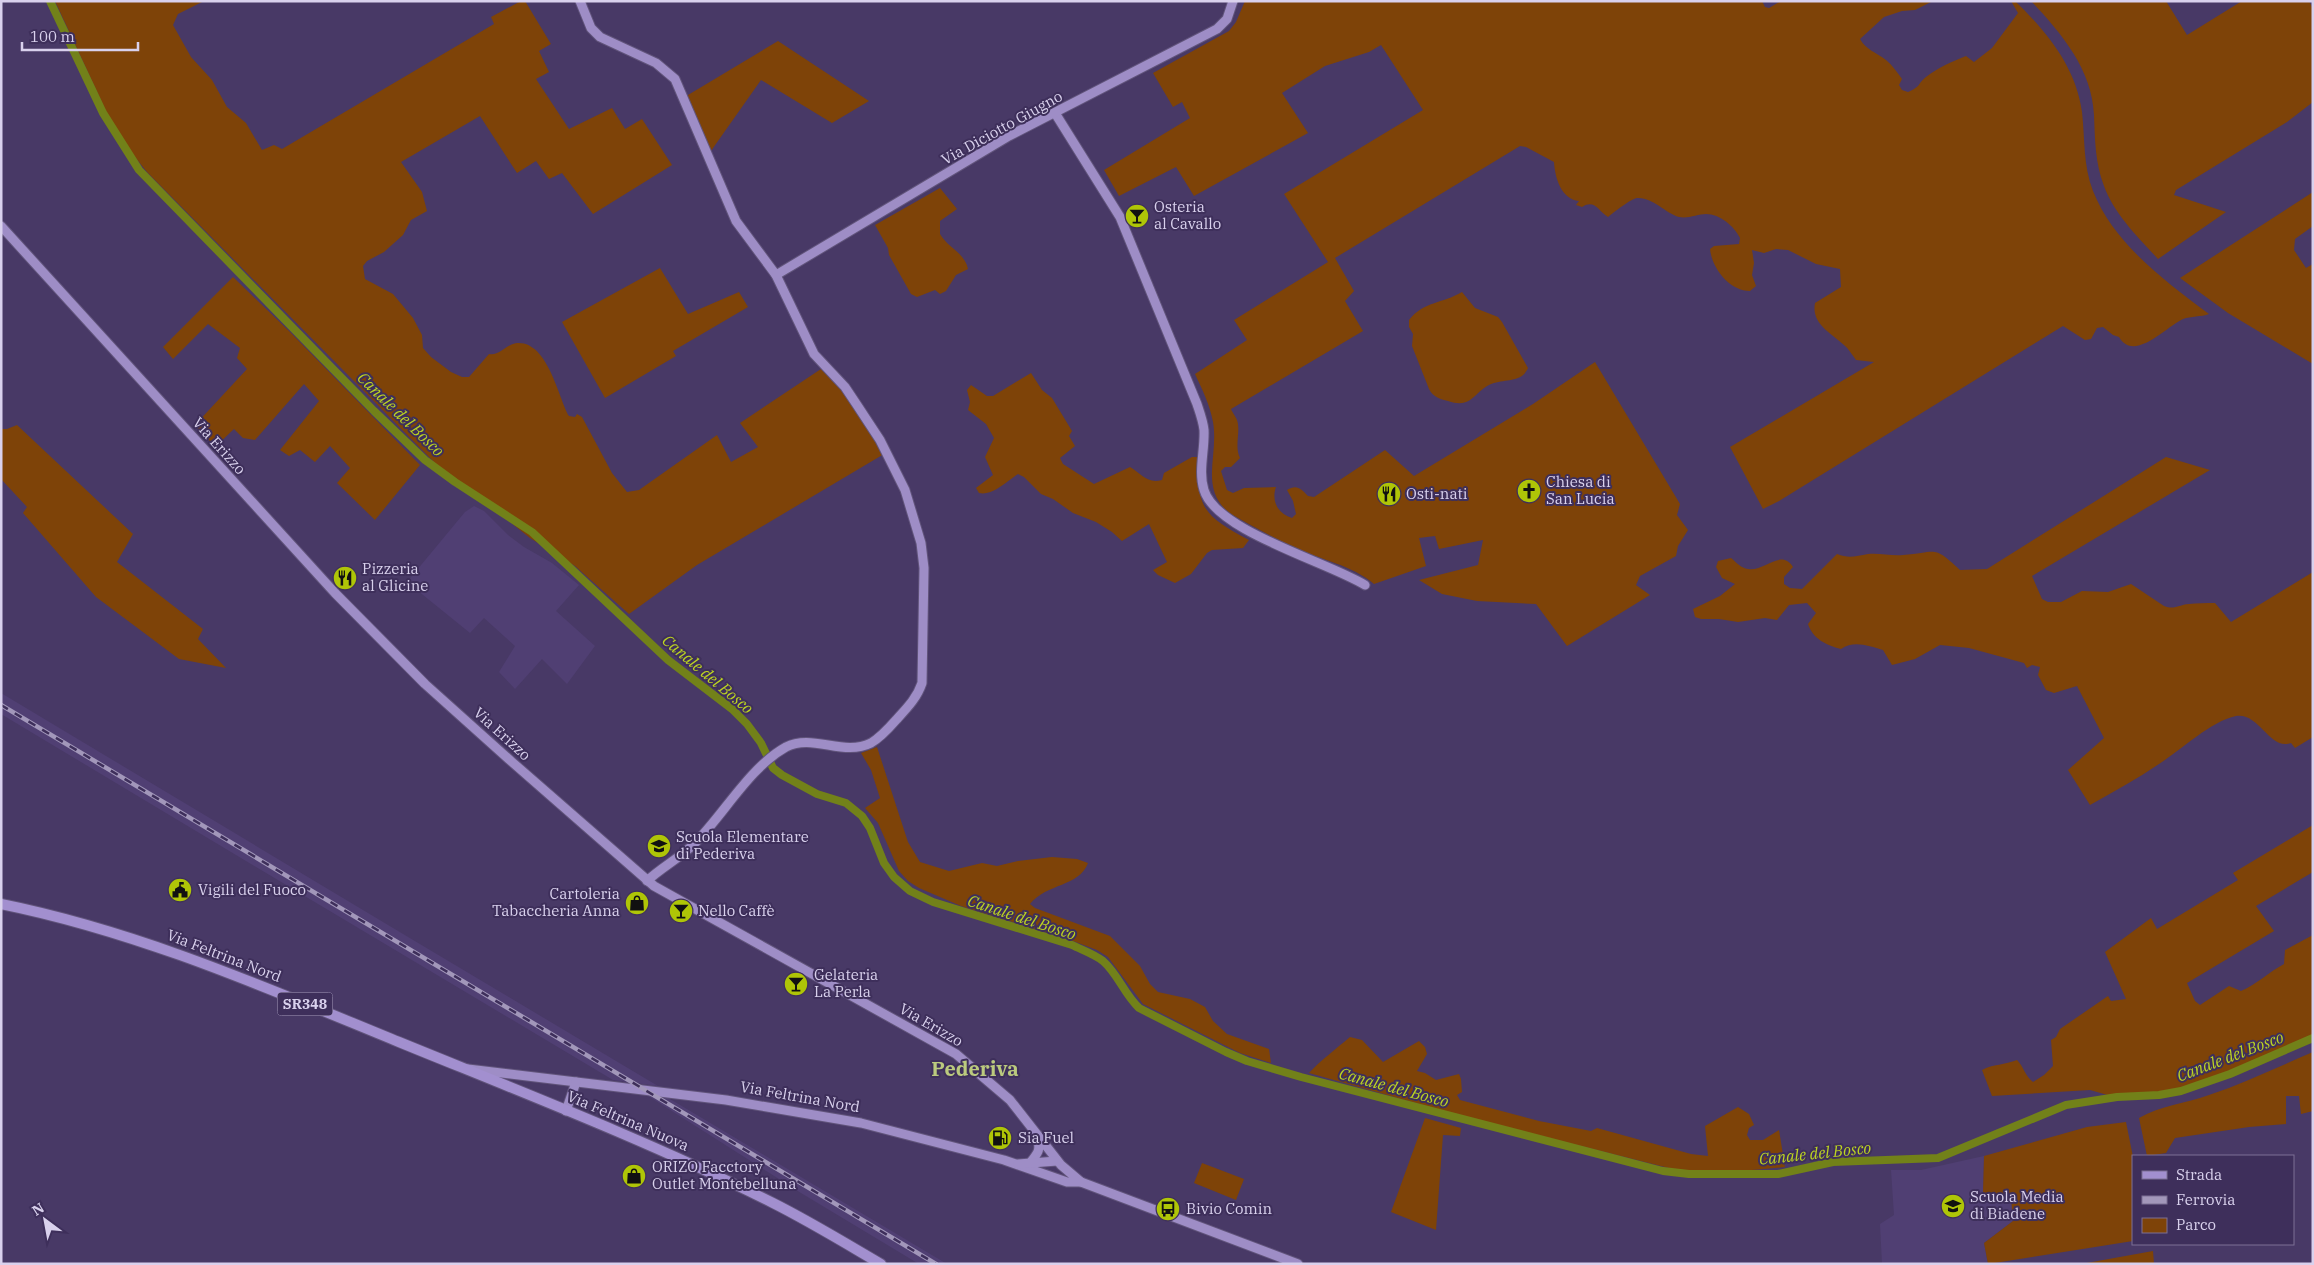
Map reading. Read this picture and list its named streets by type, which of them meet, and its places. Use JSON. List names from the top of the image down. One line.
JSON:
{"streets":{"main road":["Via Diciotto Giugno","Via Erizzo","Via Feltrina Nord","SR348","Via Feltrina Nuova"]},"crossings":[["Via Erizzo","Via Feltrina Nord"],["Via Feltrina Nord","Via Feltrina Nuova"]],"districts":["Pederiva"],"water":["Canale del Bosco"],"places":{"bar":["Osteria al Cavallo","Nello Caffè","Gelateria La Perla"],"church":["Chiesa di San Lucia"],"restaurant":["Osti-nati","Pizzeria al Glicine"],"school or university":["Scuola Elementare di Pederiva","Scuola Media di Biadene"],"public building":["Vigili del Fuoco"],"shop":["Cartoleria Tabaccheria Anna","ORIZO Facctory Outlet Montebelluna"],"fuel station":["Sia Fuel"],"bus stop":["Bivio Comin"]},"legend":["Strada","Ferrovia","Parco"],"scale_bar":"100 m","north":"top left"}
